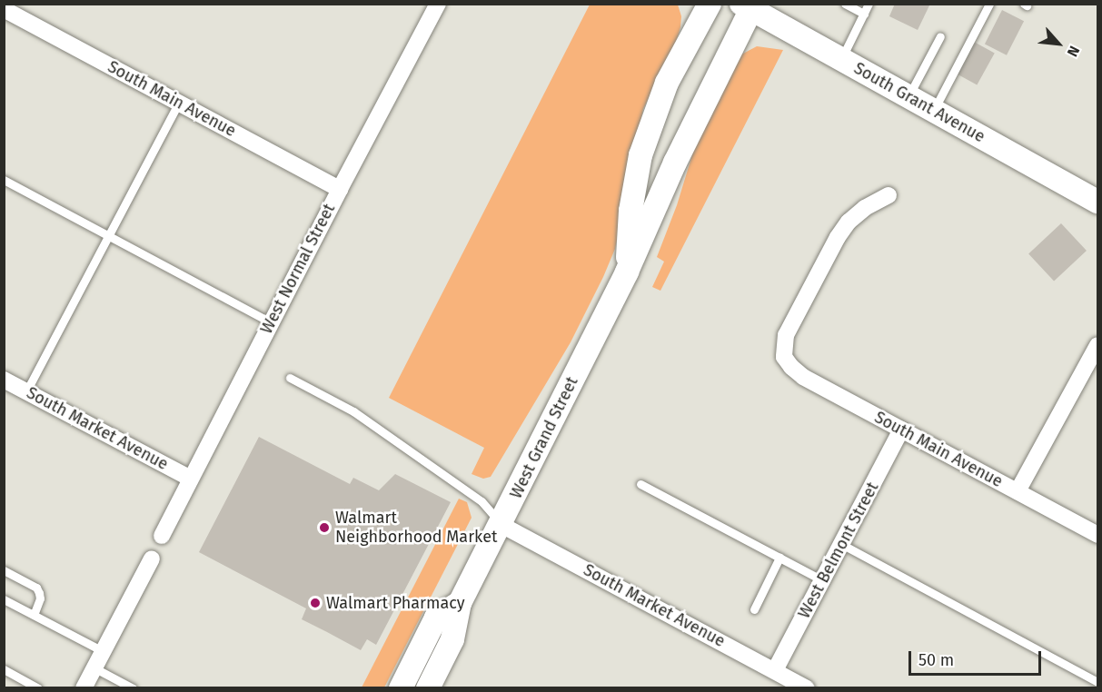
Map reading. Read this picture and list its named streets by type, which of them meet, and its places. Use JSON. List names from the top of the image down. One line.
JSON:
{"streets":{"main road":["South Grant Avenue","West Grand Street"],"street":["South Main Avenue","West Normal Street","South Market Avenue","West Belmont Street"]},"crossings":[["South Main Avenue","West Normal Street"],["South Main Avenue","West Belmont Street"],["South Grant Avenue","West Grand Street"],["West Normal Street","South Market Avenue"],["South Market Avenue","West Grand Street"],["South Market Avenue","West Belmont Street"]],"places":["Walmart Neighborhood Market","Walmart Pharmacy"],"scale_bar":"50 m","north":"bottom right"}
